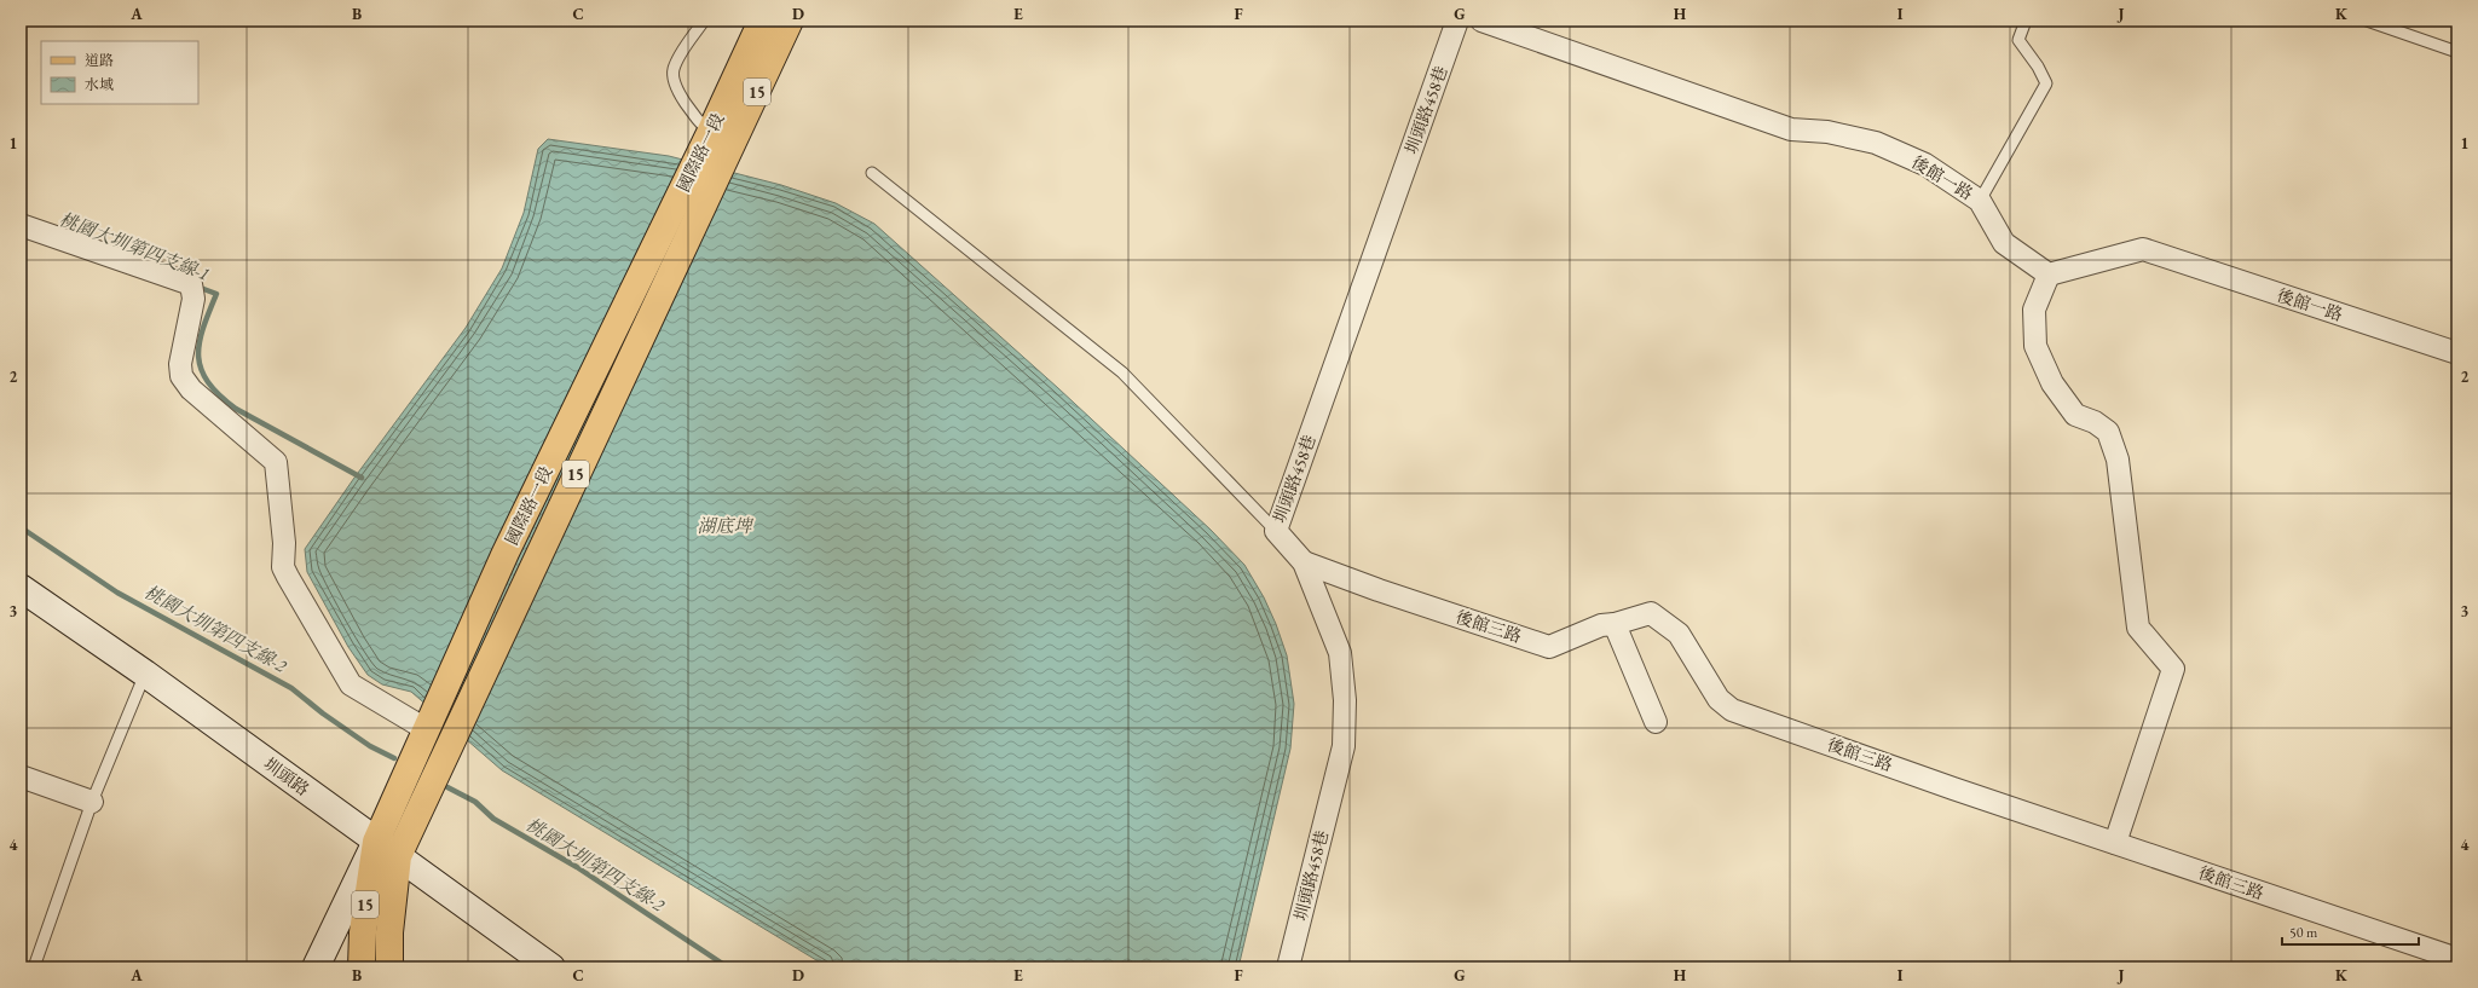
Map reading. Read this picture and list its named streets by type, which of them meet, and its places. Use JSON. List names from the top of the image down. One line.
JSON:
{"streets":{"main road":["15","國際路一段"],"street":["圳頭路458巷","後館一路","後館三路","圳頭路"]},"crossings":[["15","國際路一段"],["15","圳頭路"],["圳頭路458巷","後館三路"],["國際路一段","圳頭路"]],"water":["桃園大圳第四支線-1","湖底埤","桃園大圳第四支線-2"],"legend":["道路","水域"],"scale_bar":"50 m","grid":{"columns":["A","B","C","D","E","F","G","H","I","J","K"],"rows":["1","2","3","4"]}}
